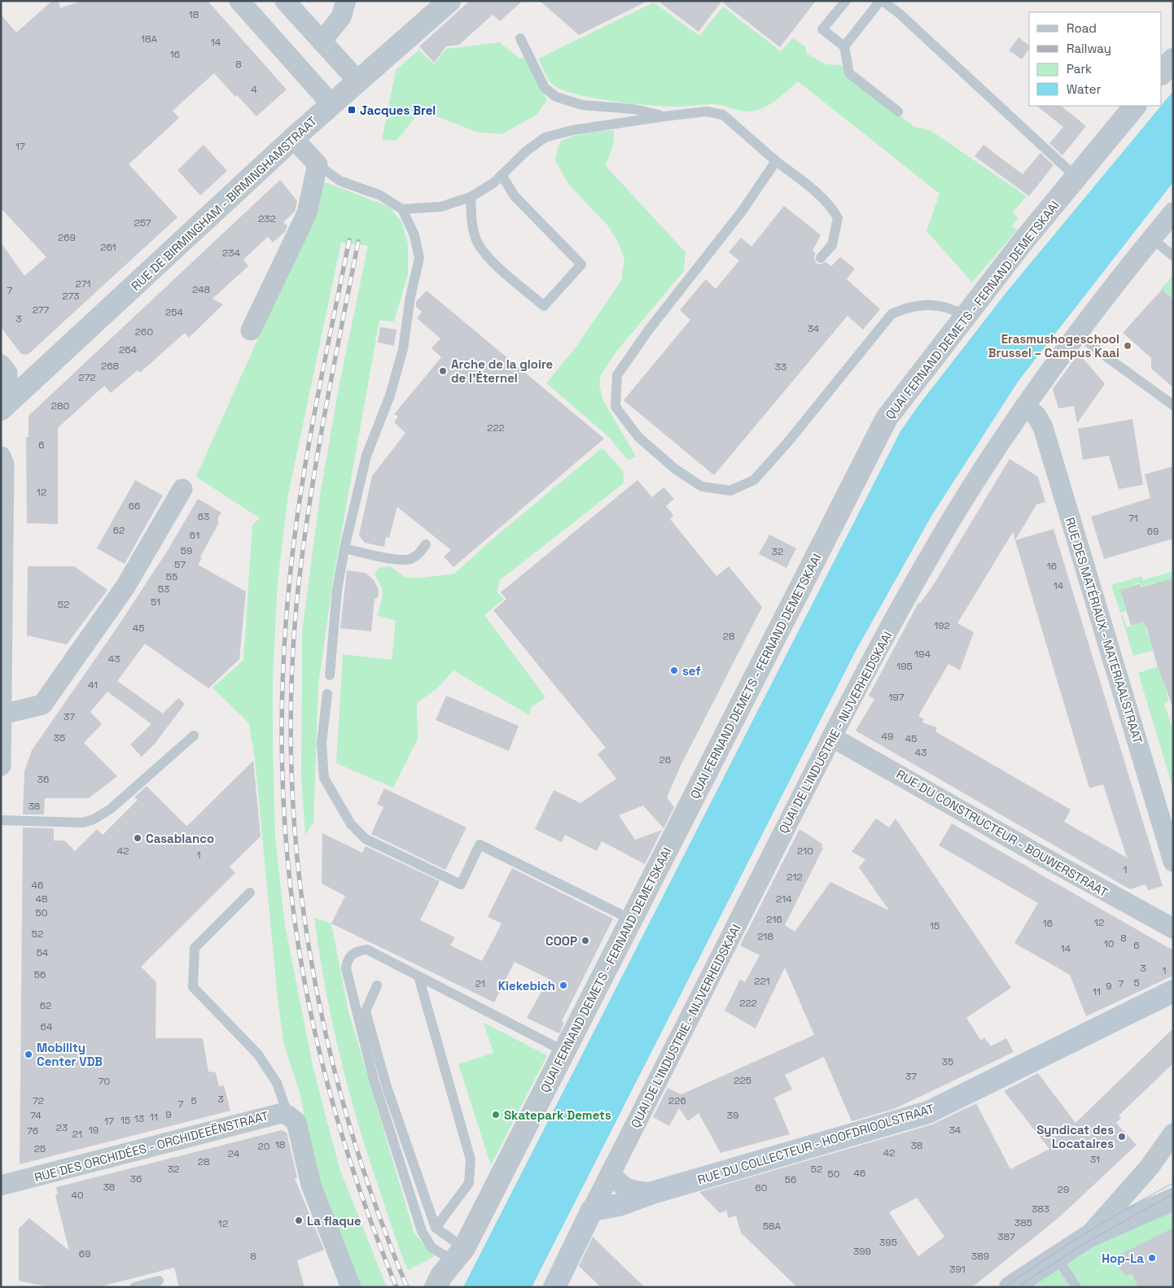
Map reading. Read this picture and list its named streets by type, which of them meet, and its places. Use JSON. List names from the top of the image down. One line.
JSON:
{"streets":{"main road":["QUAI DE L'INDUSTRIE - NIJVERHEIDSKAAI","RUE DU COLLECTEUR - HOOFDRIOOLSTRAAT"],"street":["RUE DE BIRMINGHAM - BIRMINGHAMSTRAAT","QUAI FERNAND DEMETS - FERNAND DEMETSKAAI","RUE DES MATÉRIAUX - MATERIAALSTRAAT","RUE DU CONSTRUCTEUR - BOUWERSTRAAT","RUE DES ORCHIDÉES - ORCHIDEEËNSTRAAT"]},"crossings":[["RUE DES MATÉRIAUX - MATERIAALSTRAAT","QUAI DE L'INDUSTRIE - NIJVERHEIDSKAAI"],["QUAI DE L'INDUSTRIE - NIJVERHEIDSKAAI","RUE DU CONSTRUCTEUR - BOUWERSTRAAT"],["QUAI DE L'INDUSTRIE - NIJVERHEIDSKAAI","RUE DU COLLECTEUR - HOOFDRIOOLSTRAAT"]],"places":{"transit":["Jacques Brel"],"other":["Erasmushogeschool Brussel – Campus Kaai","Arche de la gloire de l'Éternel","sef","Casablanco","COOP","Kiekebich","Mobility Center VDB","Skatepark Demets","Syndicat des Locataires","La flaque","Hop-La"]},"house_numbers":["18","18A","14","16","8","4","17","232","257","269","261","234","271","248","7","273","277","254","3","34","260","264","268","33","272","280","222","6","12","66","63","71","62","69","61","59","32","57","16","55","14","53","51","52","192","45","28","194","43","195","41","197","37","49","35","45","43","26","36","38","42","210","1","1","212","46","48","214","50","216","12","16","15","52","218","8","10","6","14","54","3","1","56","221","5","21","7","9","11","222","62","64","35","37","225","70","3","72","5","226","7","9","74","39","11","13","15","17","23","19","34","76","21","18","38","20","25","42","24","31","28","32","52","46","50","36","56","38","60","29","40","383","385","12","58A","387","395","399","69","8","389","391"],"legend":["Road","Railway","Park","Water"]}
